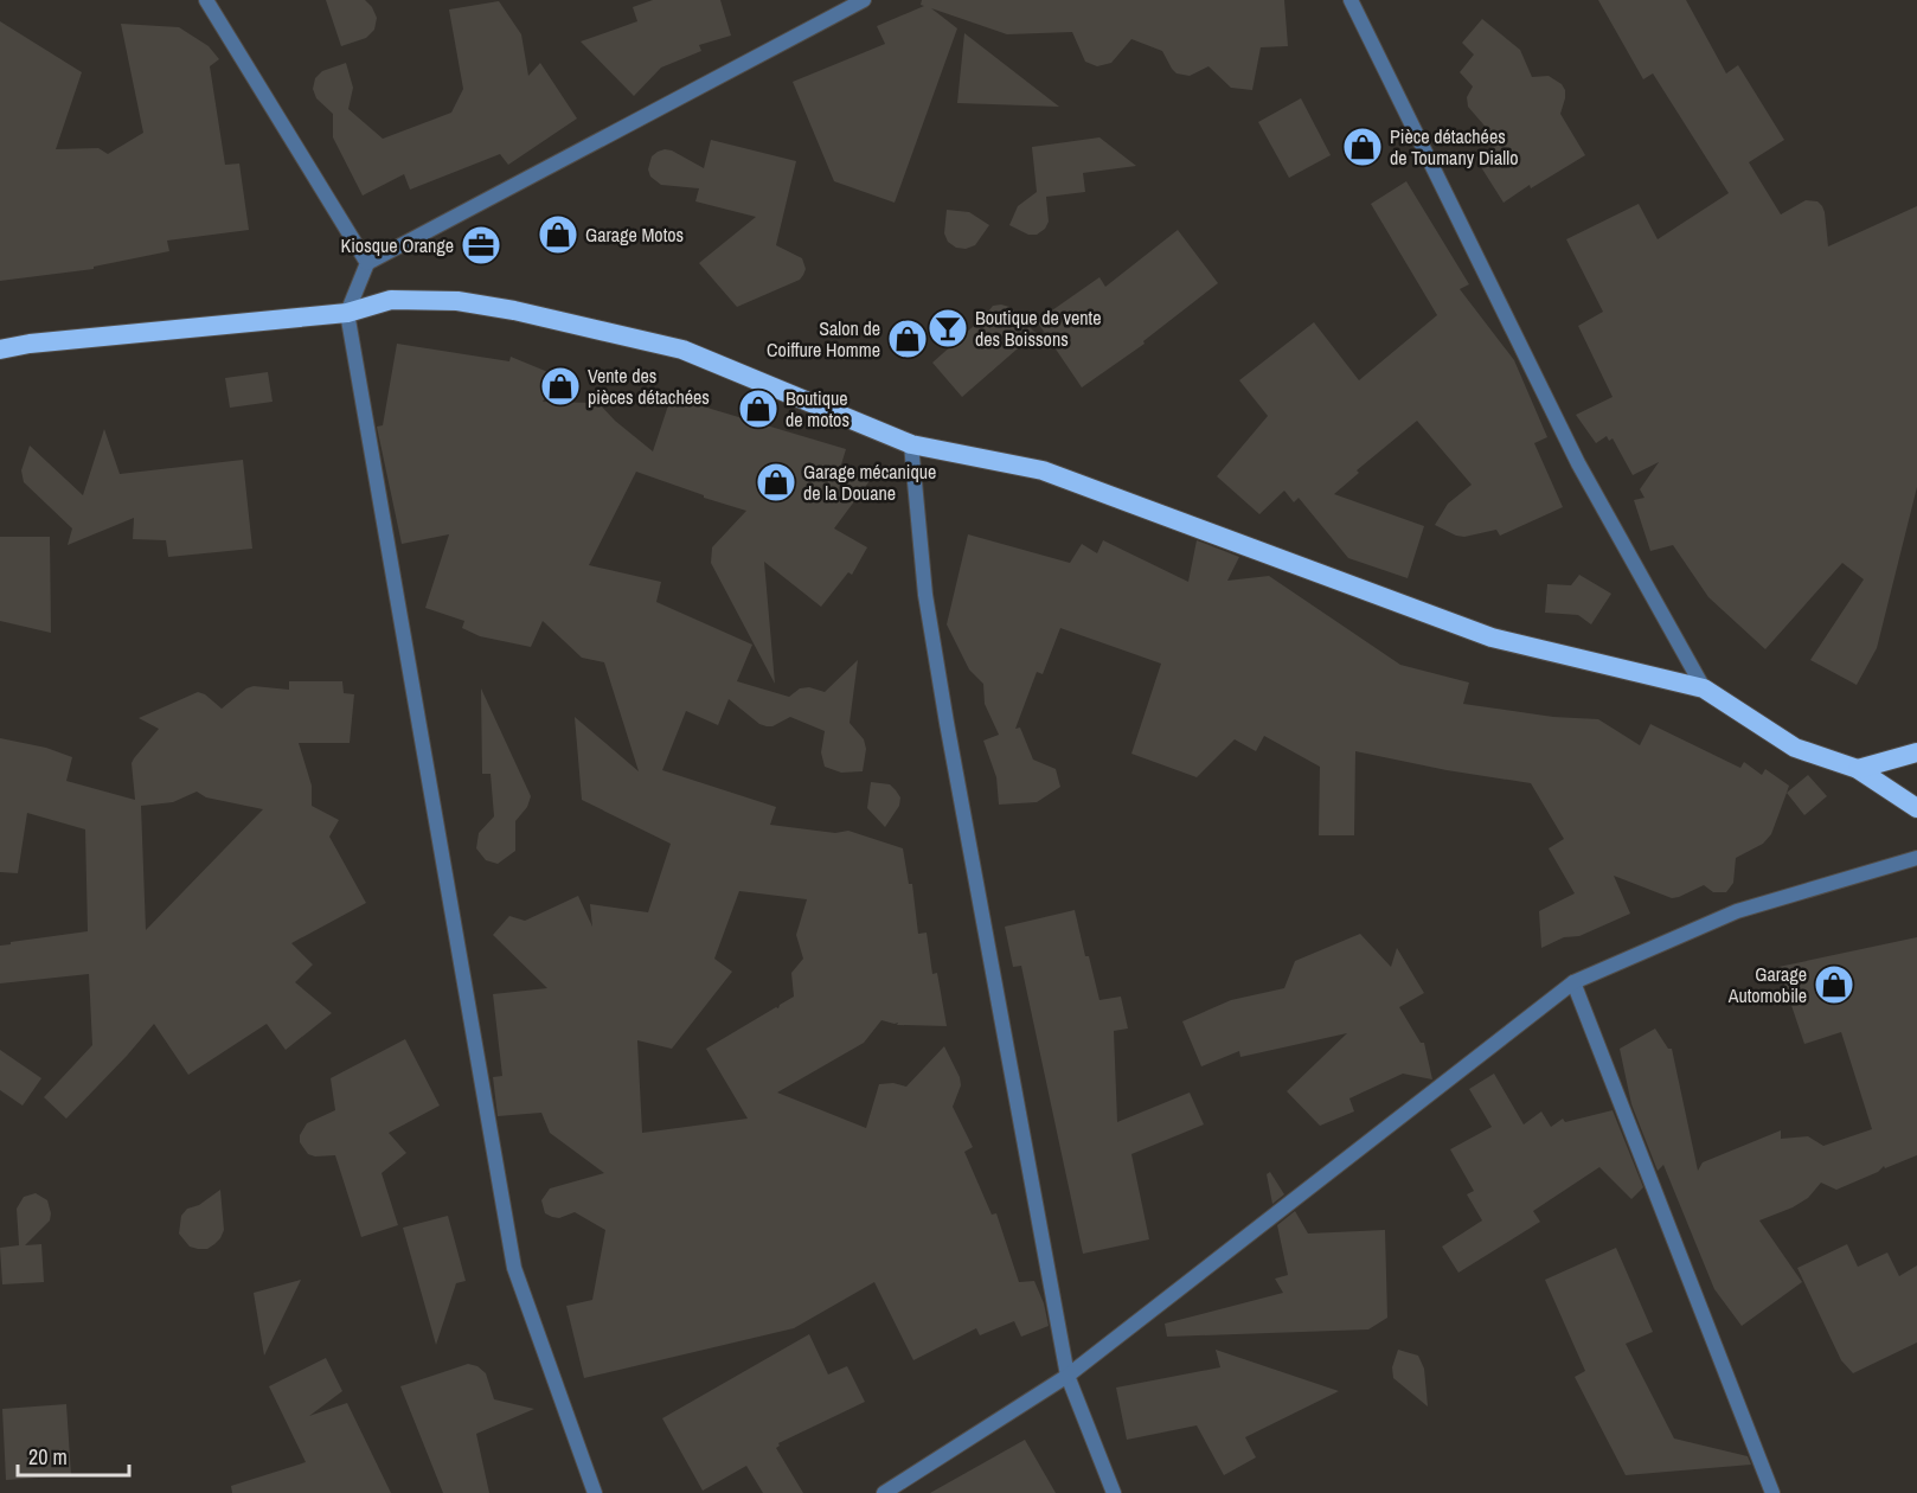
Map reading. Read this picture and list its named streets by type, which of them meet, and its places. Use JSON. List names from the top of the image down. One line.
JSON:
{"places":{"shop":["Pièce détachées de Toumany Diallo","Garage Motos","Salon de Coiffure Homme","Vente des pièces détachées","Boutique de motos","Garage mécanique de la Douane","Garage Automobile"],"office":["Kiosque Orange"],"bar":["Boutique de vente des Boissons"]},"scale_bar":"20 m"}
